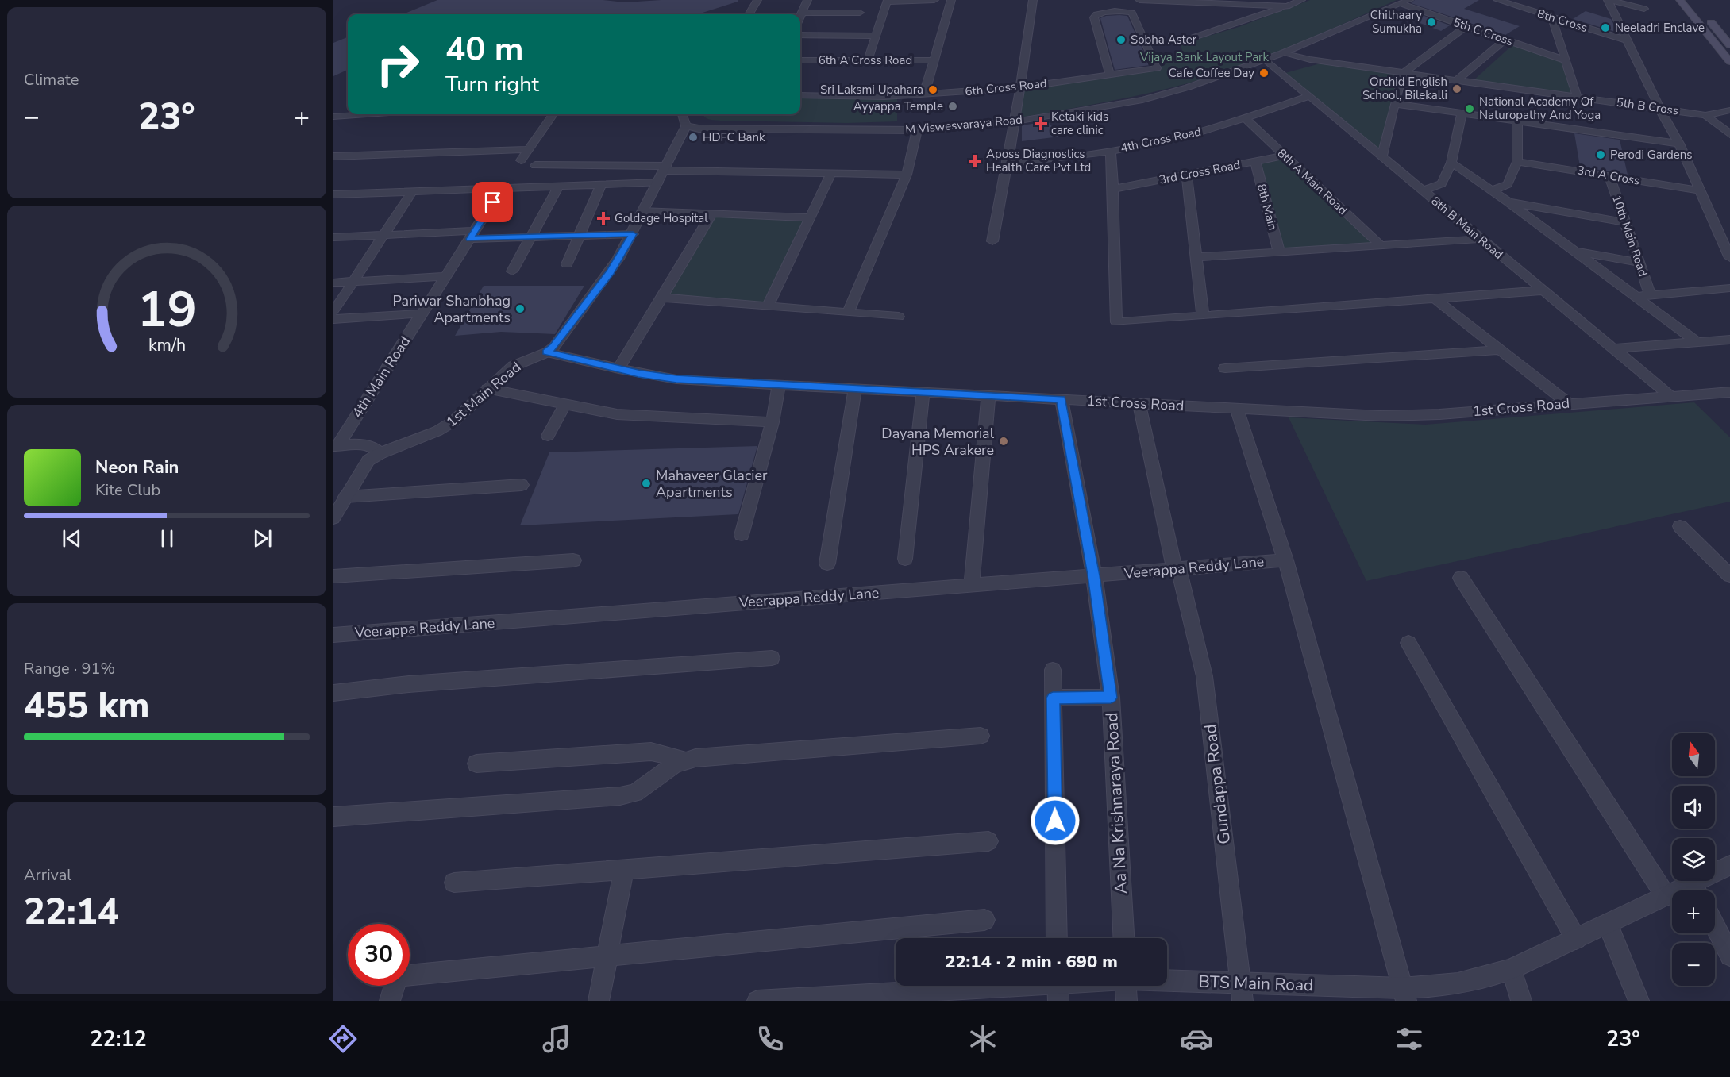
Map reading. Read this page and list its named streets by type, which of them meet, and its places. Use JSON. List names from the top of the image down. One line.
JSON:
{"streets":{"street":["8th Cross","5th C Cross","6th A Cross Road","6th Cross Road","5th B Cross","M Viswesvaraya Road","4th Cross Road","3rd Cross Road","3rd A Cross","8th A Main Road","8th Main","8th B Main Road","10th Main Road","4th Main Road","1st Main Road","1st Cross Road","Veerappa Reddy Lane","Gundappa Road","Aa Na Krishnaraya Road","BTS Main Road"]},"crossings":[["5th C Cross","M Viswesvaraya Road"],["5th B Cross","M Viswesvaraya Road"],["M Viswesvaraya Road","8th B Main Road"],["M Viswesvaraya Road","1st Main Road"],["4th Cross Road","8th A Main Road"],["4th Cross Road","8th B Main Road"],["3rd Cross Road","8th A Main Road"],["3rd Cross Road","8th Main"],["3rd A Cross","10th Main Road"],["8th B Main Road","1st Cross Road"],["4th Main Road","1st Main Road"],["1st Main Road","1st Cross Road"],["1st Cross Road","Gundappa Road"],["1st Cross Road","Aa Na Krishnaraya Road"],["Veerappa Reddy Lane","Gundappa Road"],["Veerappa Reddy Lane","Aa Na Krishnaraya Road"],["Gundappa Road","BTS Main Road"]],"parks":["Vijaya Bank Layout Park"],"places":{"other":["Chithaary Sumukha","Neeladri Enclave","Sobha Aster","Cafe Coffee Day","Orchid English School, Bilekalli","Sri Laksmi Upahara","Ayyappa Temple","National Academy Of Naturopathy And Yoga","HDFC Bank","Perodi Gardens","Pariwar Shanbhag Apartments","Dayana Memorial HPS Arakere","Mahaveer Glacier Apartments"],"health":["Ketaki kids care clinic","Aposs Diagnostics Health Care Pvt Ltd","Goldage Hospital"]},"north":"top","page":{"tile":["Climate",["Range · 91%","455 km"],["Arrival","22:14"]],"turn":["40 m","Turn right"],"heat":["−","23°","+"],"song":["Neon Rain","Kite Club"],"map_buttons":["+","−"],"limit":"30","trip":"22:14 · 2 min · 690 m","tabs":["22:12","23°"],"gauge":["19","km/h"]}}
